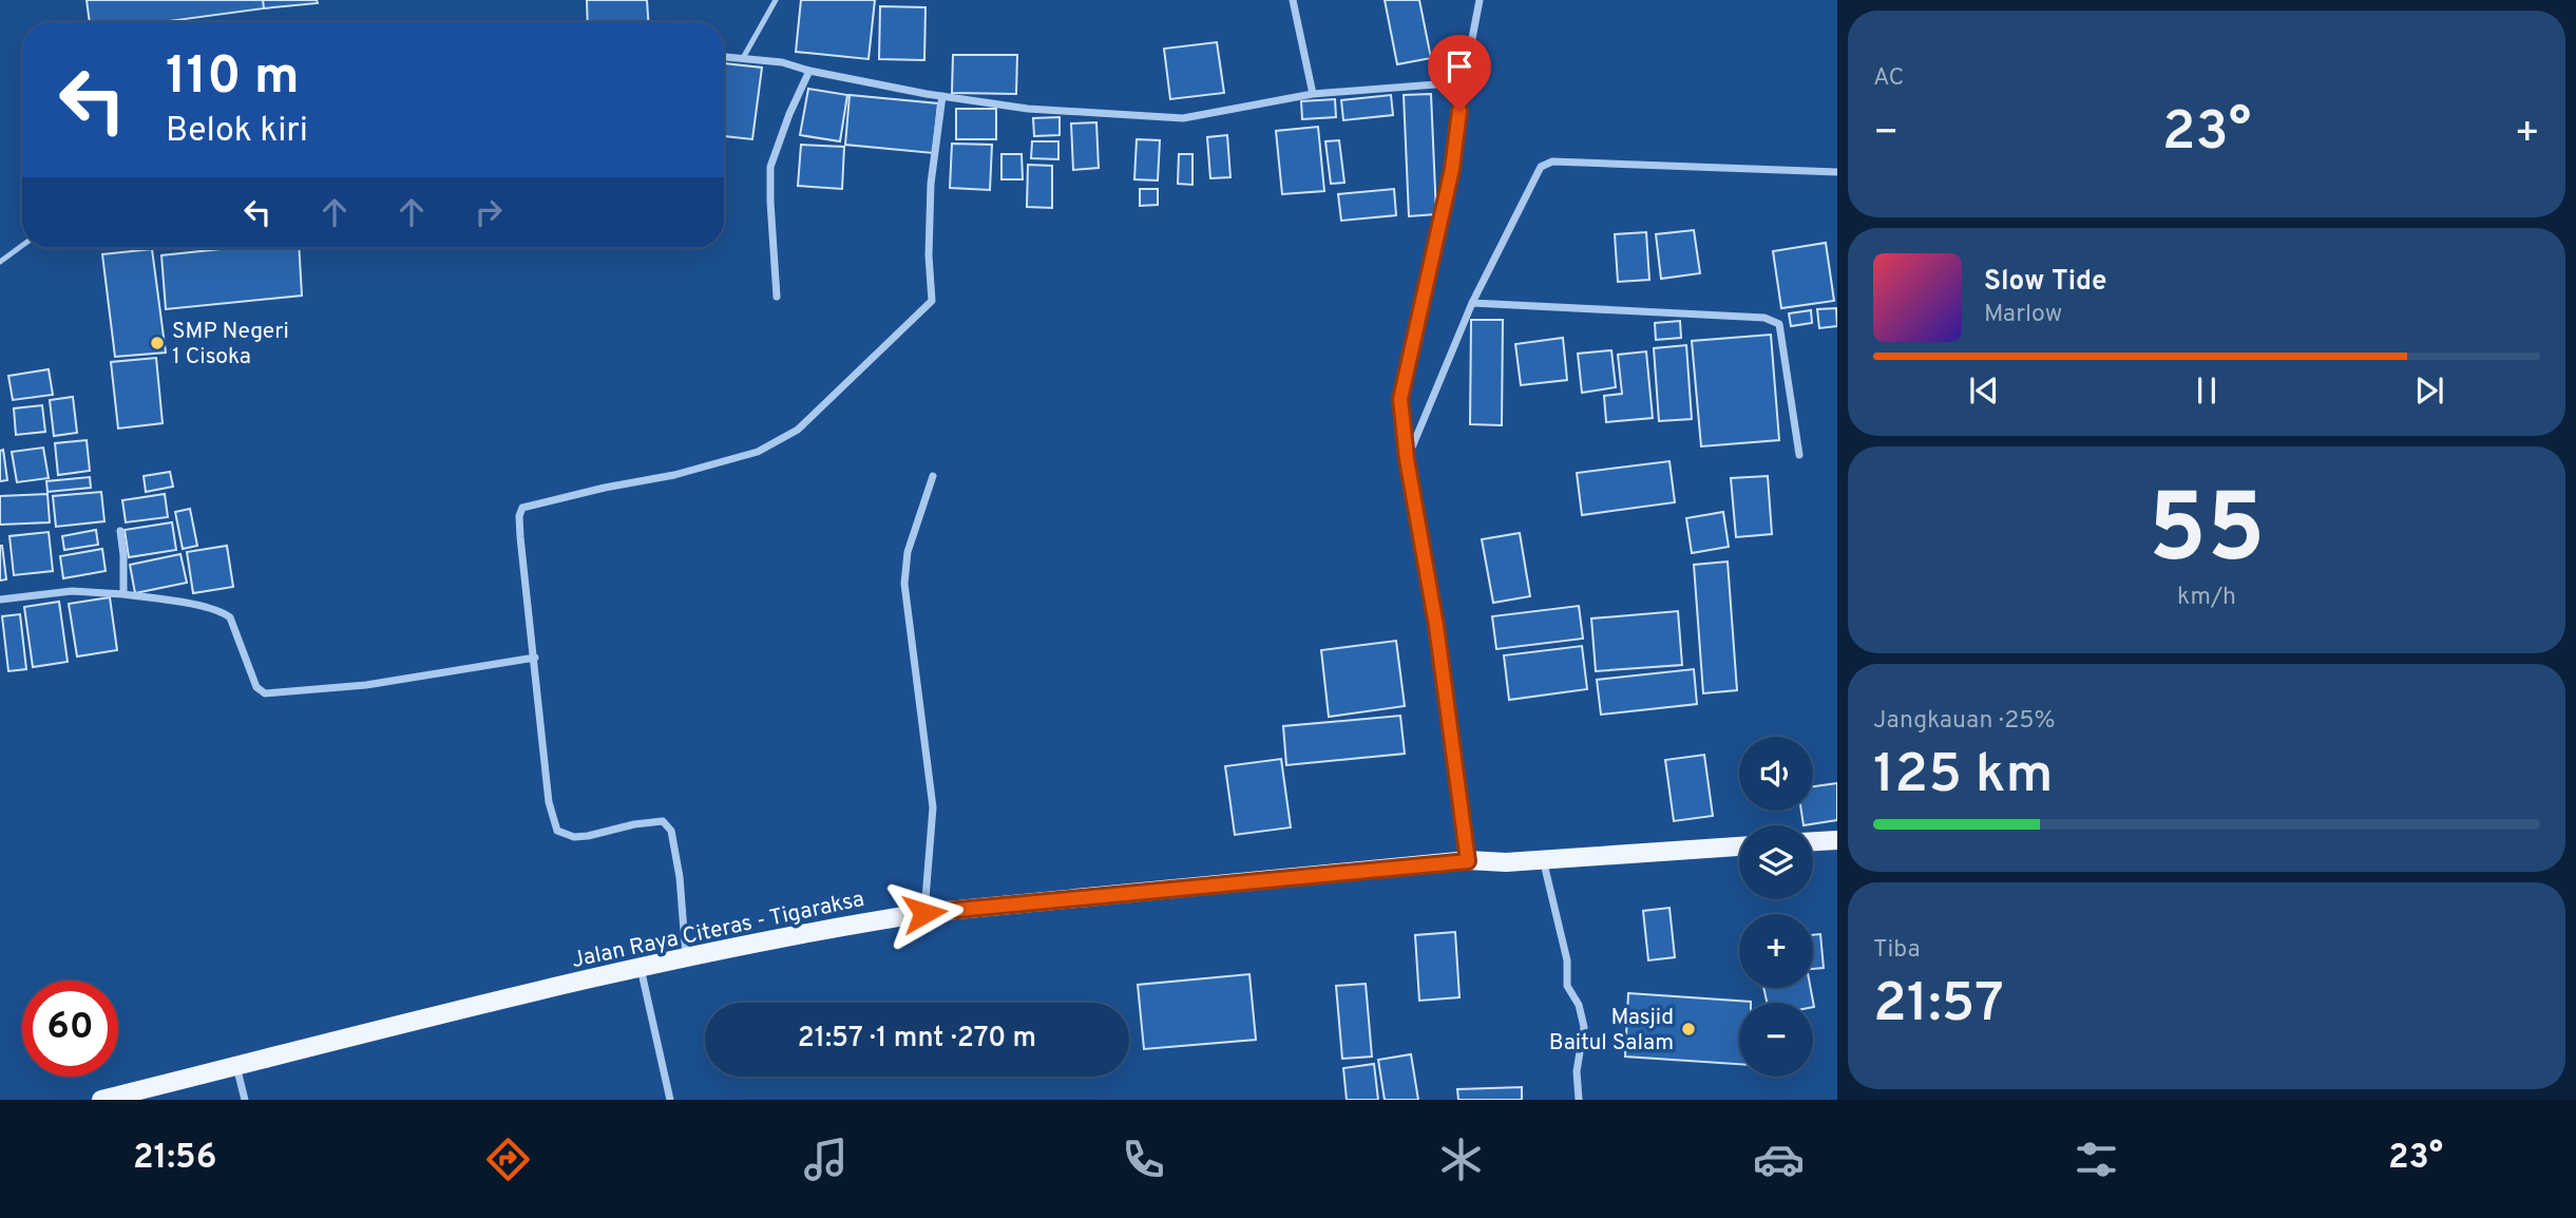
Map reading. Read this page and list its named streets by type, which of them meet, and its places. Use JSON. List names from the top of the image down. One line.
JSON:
{"streets":{"main road":["Jalan Raya Citeras - Tigaraksa"]},"places":["SMP Negeri 1 Cisoka","Masjid Baitul Salam"],"page":{"tile":["AC",["55","km/h"],["Jangkauan · 25%","125 km"],["Tiba","21:57"]],"turn":["110 m","Belok kiri"],"heat":["−","23°","+"],"song":["Slow Tide","Marlow"],"map_buttons":["+","−"],"limit":"60","trip":"21:57 · 1 mnt · 270 m","tabs":["21:56","23°"]}}
